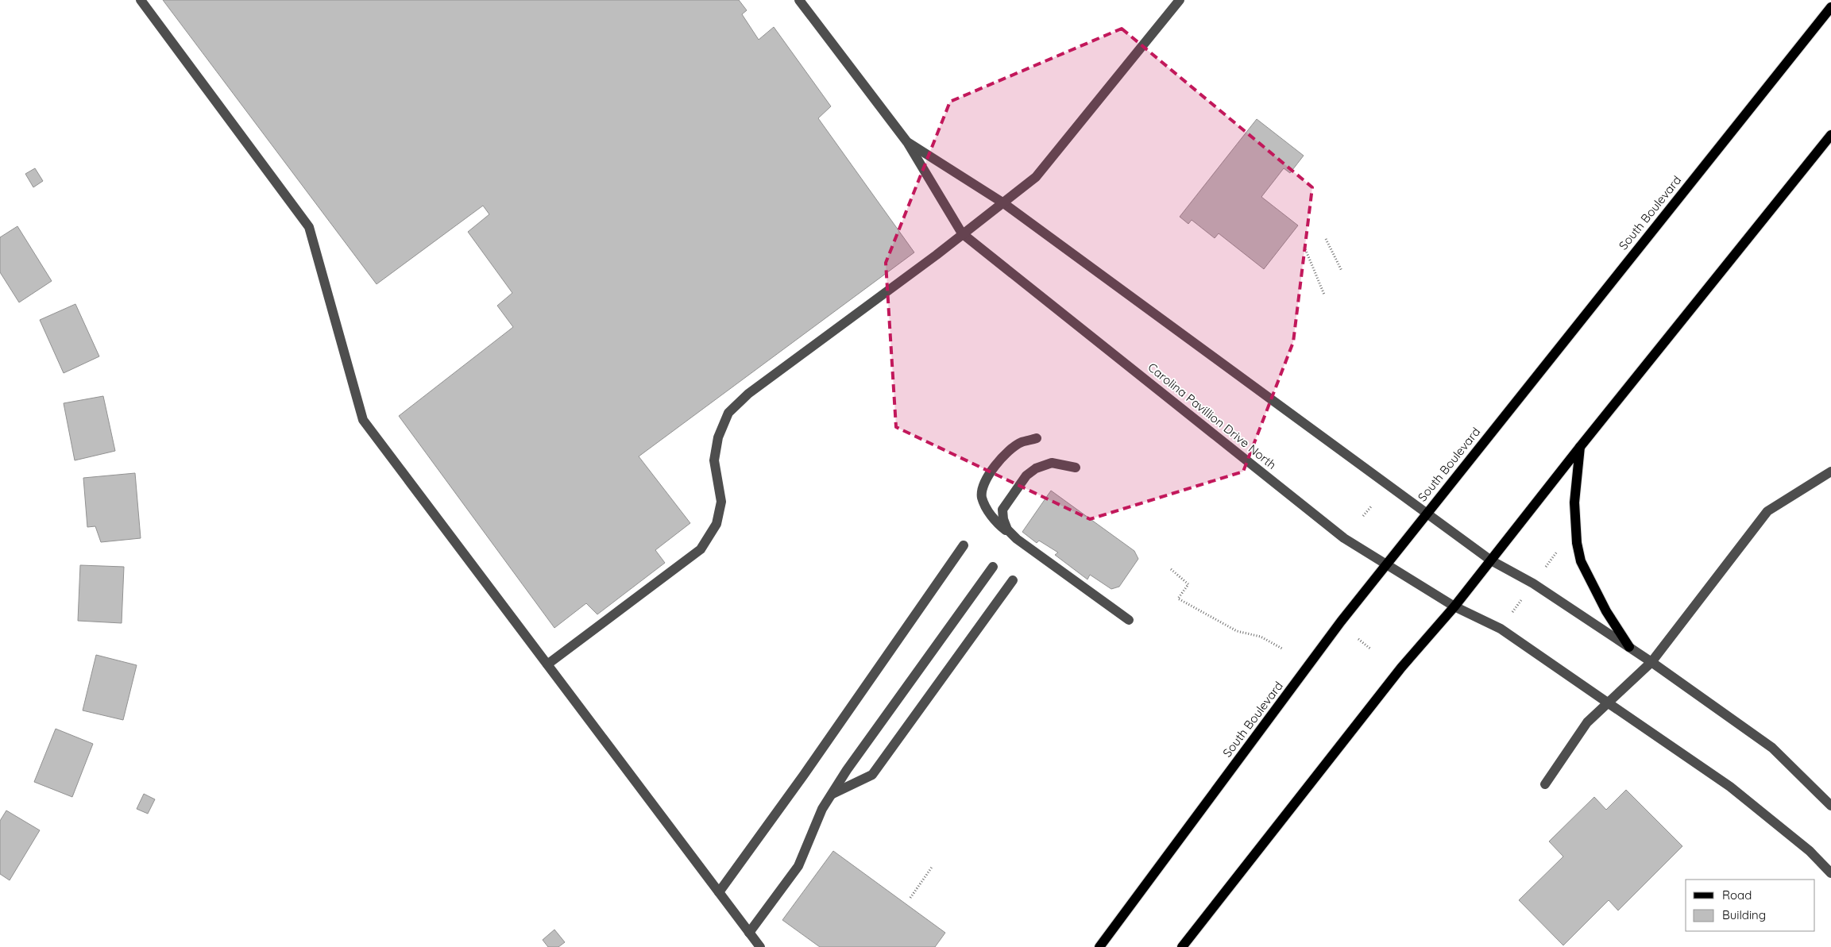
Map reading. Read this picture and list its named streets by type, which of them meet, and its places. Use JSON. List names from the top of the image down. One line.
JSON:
{"streets":{"main road":["South Boulevard"],"street":["Carolina Pavillion Drive North"]},"crossings":[["South Boulevard","Carolina Pavillion Drive North"]],"legend":["Road","Building"]}
